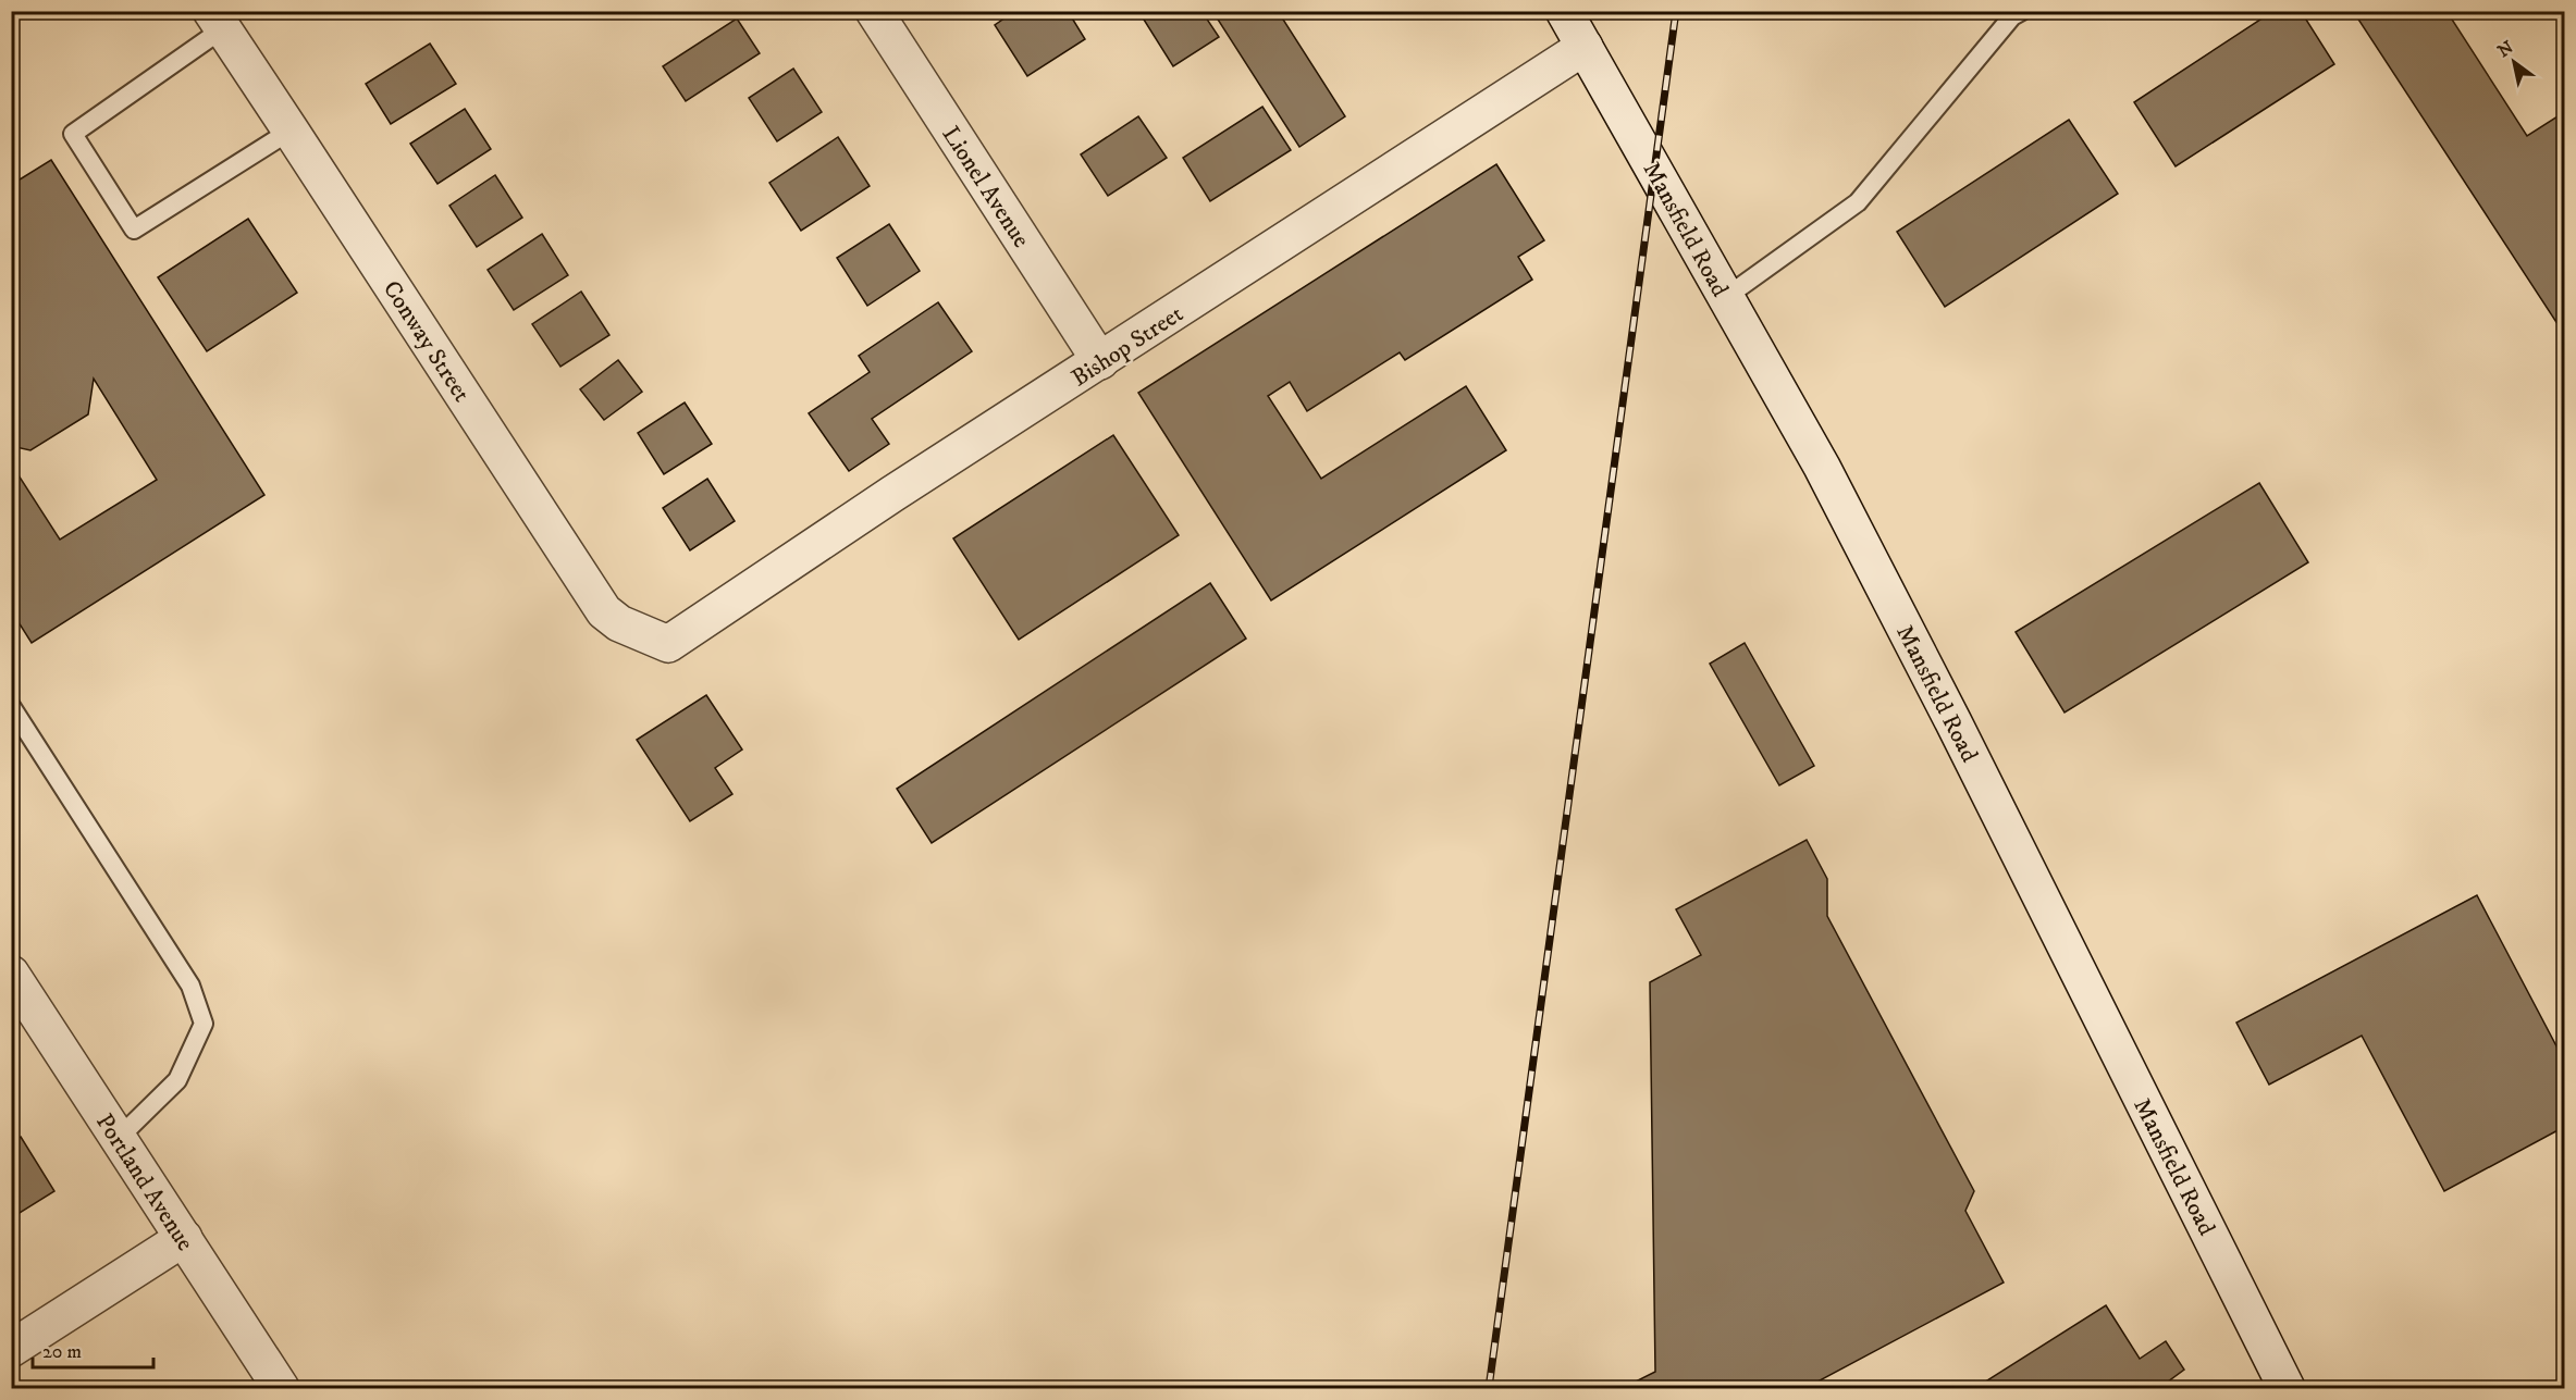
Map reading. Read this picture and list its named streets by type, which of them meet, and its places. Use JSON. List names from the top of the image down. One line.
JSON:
{"streets":{"street":["Lionel Avenue","Mansfield Road","Conway Street","Bishop Street","Portland Avenue"]},"crossings":[["Lionel Avenue","Bishop Street"],["Mansfield Road","Bishop Street"],["Conway Street","Bishop Street"]],"scale_bar":"20 m","north":"top left"}
